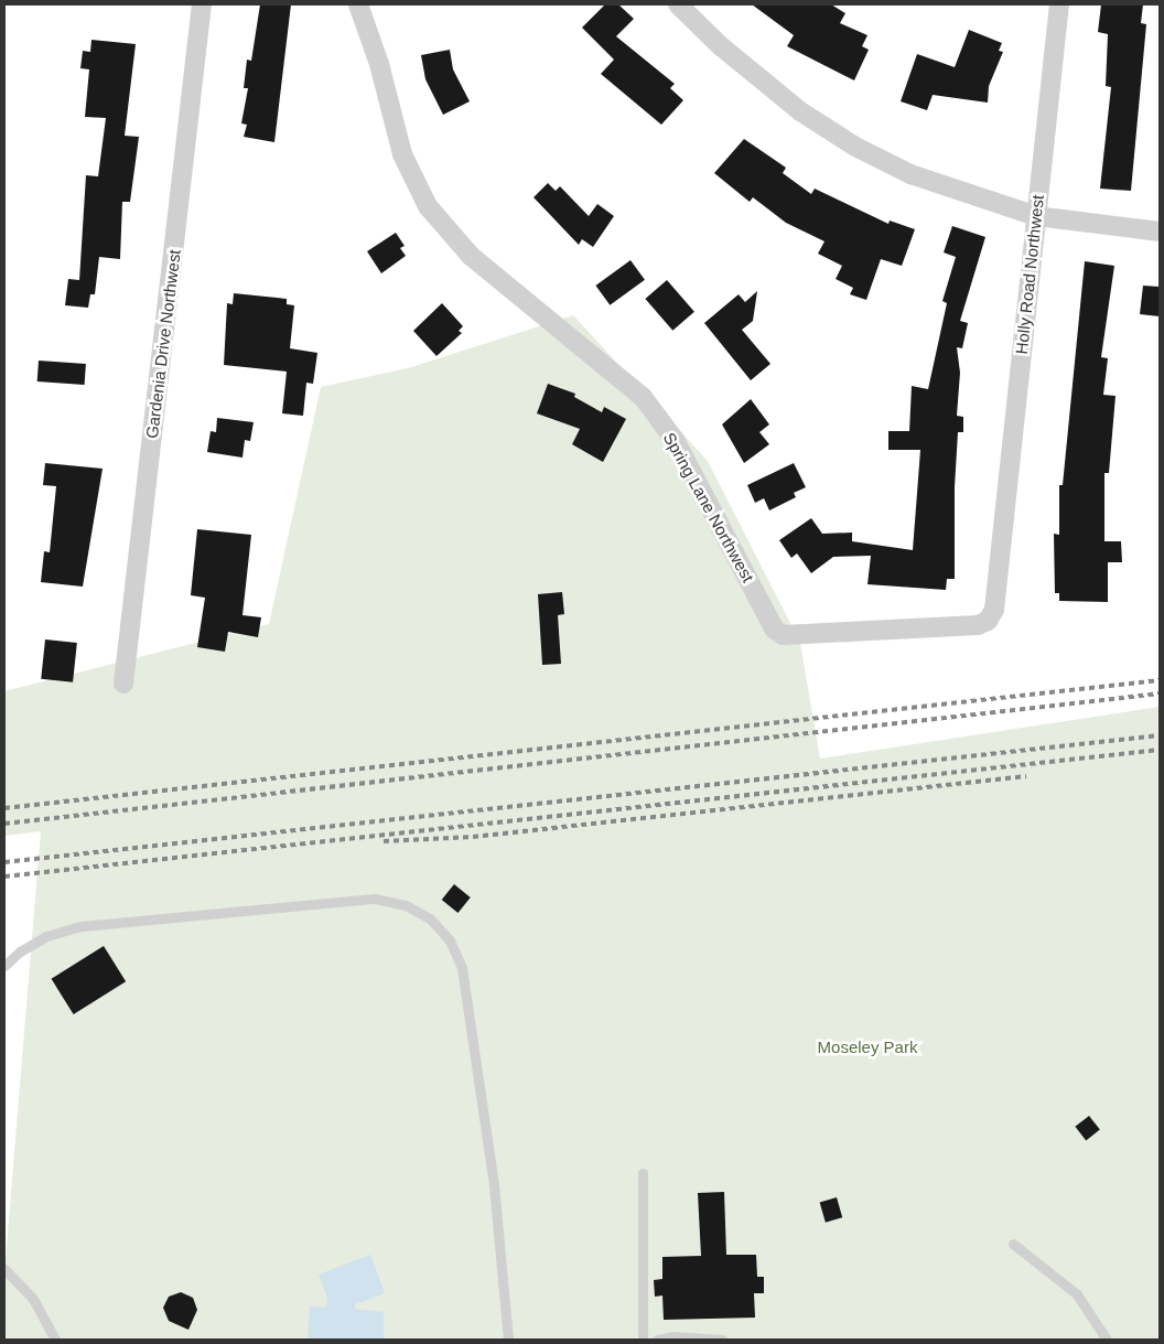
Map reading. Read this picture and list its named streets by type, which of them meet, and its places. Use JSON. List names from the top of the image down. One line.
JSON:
{"streets":{"street":["Holly Road Northwest","Gardenia Drive Northwest","Spring Lane Northwest"]},"crossings":[["Holly Road Northwest","Spring Lane Northwest"]],"parks":["Moseley Park"]}
